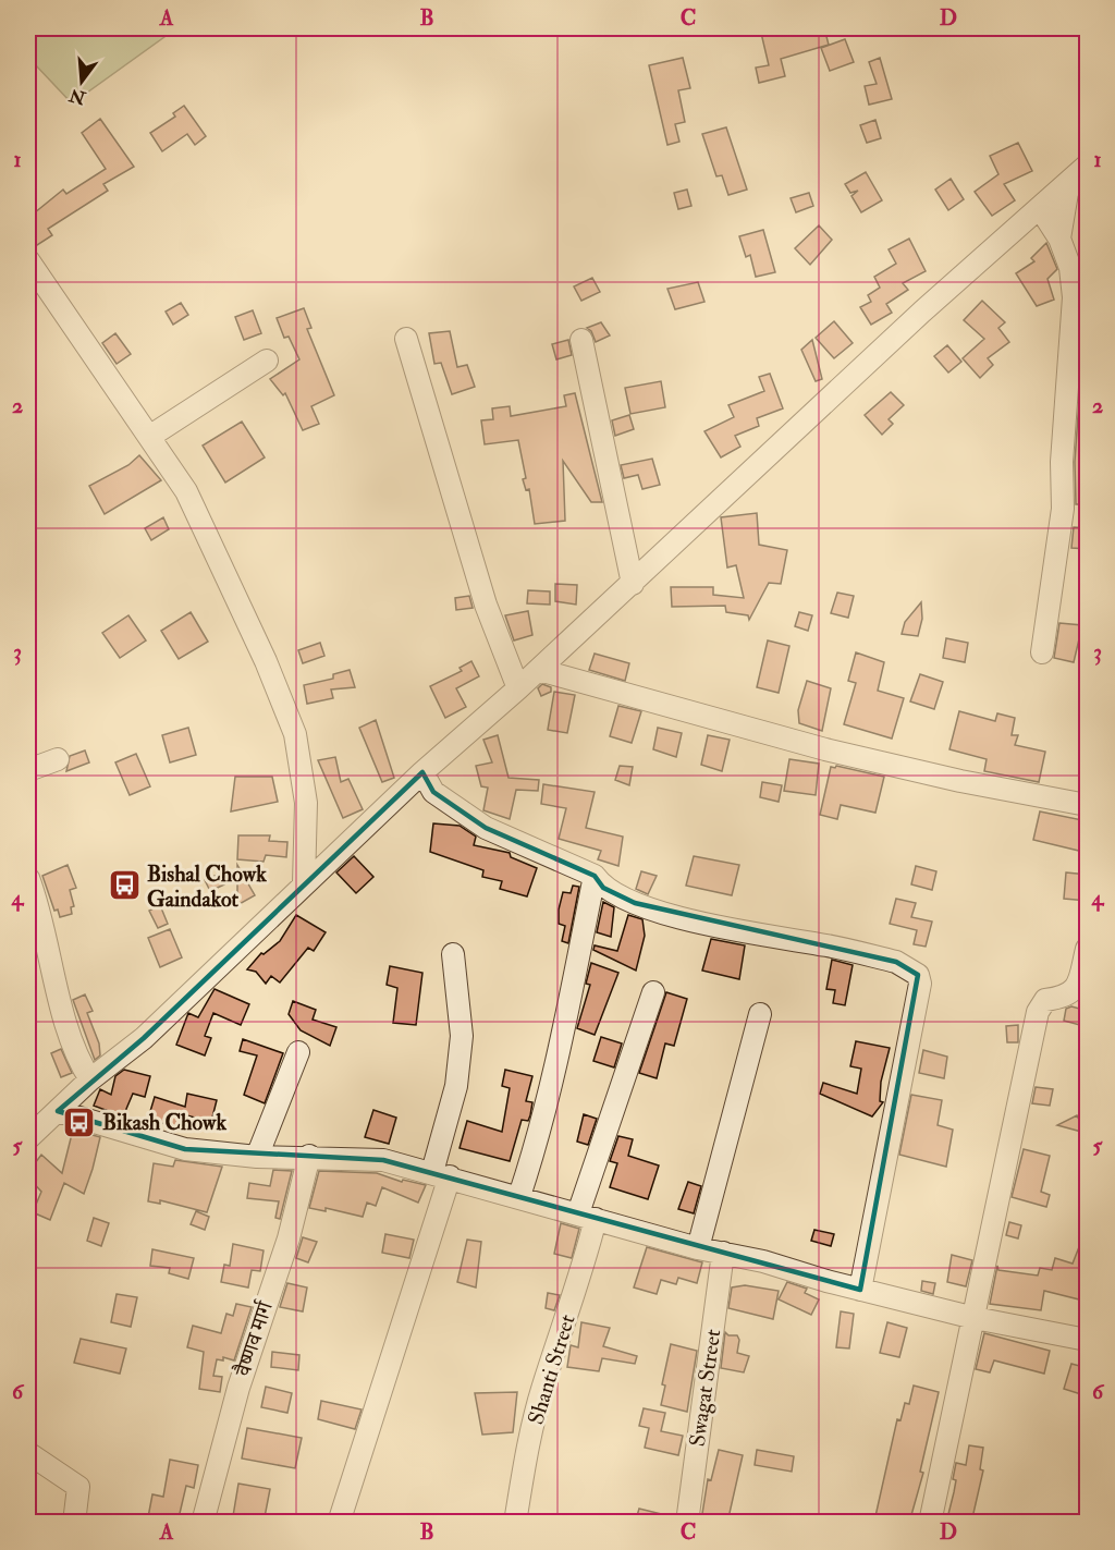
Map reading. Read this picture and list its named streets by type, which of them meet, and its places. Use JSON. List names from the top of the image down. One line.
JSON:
{"streets":{"street":["वैष्णव मार्ग","Shanti Street","Swagat Street"]},"places":{"bus stop":["Bishal Chowk Gaindakot","Bikash Chowk"]},"north":"bottom","grid":{"columns":["A","B","C","D"],"rows":["1","2","3","4","5","6"]}}
